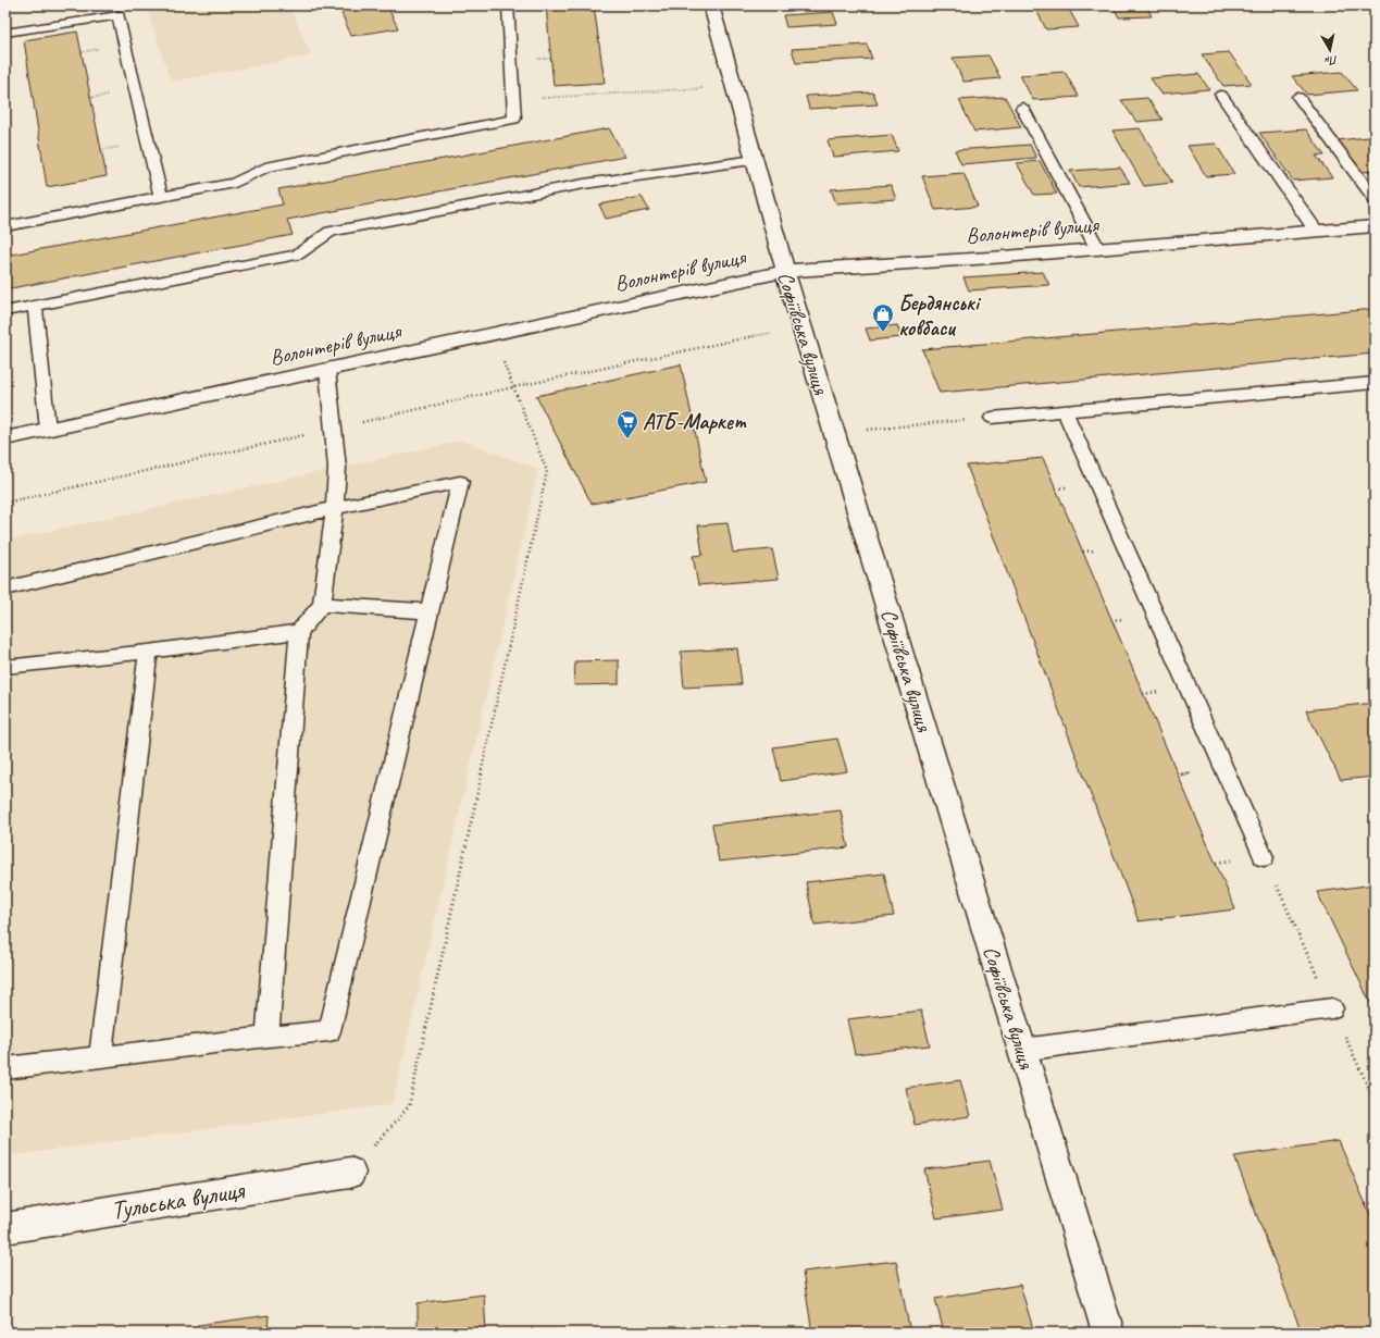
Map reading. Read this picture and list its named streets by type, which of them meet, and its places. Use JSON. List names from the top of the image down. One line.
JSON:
{"streets":{"street":["Волонтерів вулиця","Софіївська вулиця","Тульська вулиця"]},"crossings":[["Волонтерів вулиця","Софіївська вулиця"]],"places":{"shop":["Бердянські ковбаси"],"supermarket":["АТБ-Маркет"]},"north":"bottom"}
